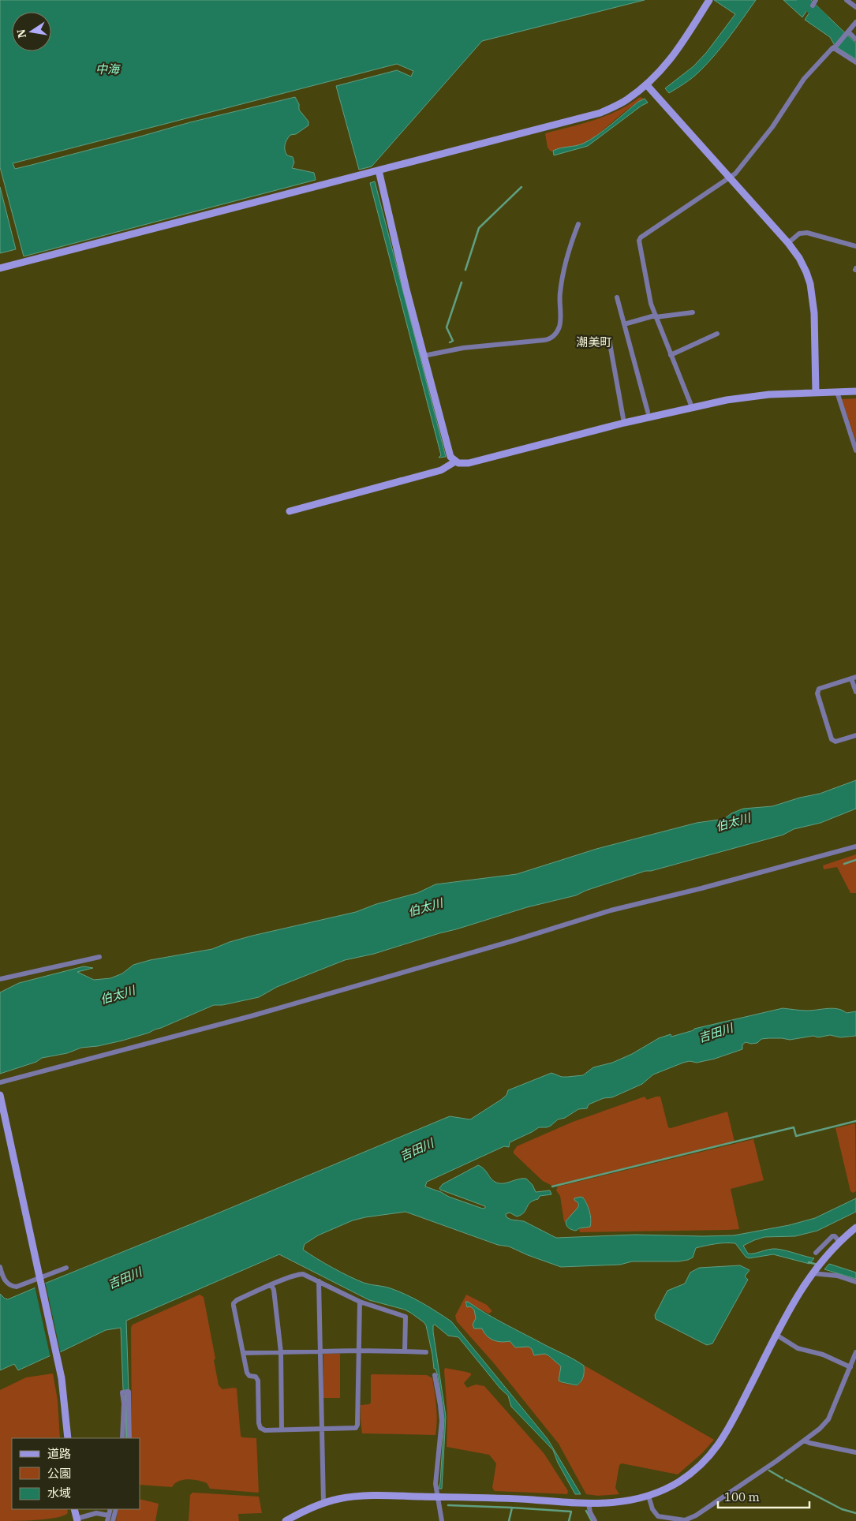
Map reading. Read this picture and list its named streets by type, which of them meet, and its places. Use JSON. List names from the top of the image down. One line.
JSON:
{"districts":["潮美町"],"water":["中海","伯太川","吉田川"],"legend":["道路","公園","水域"],"scale_bar":"100 m","north":"left"}
